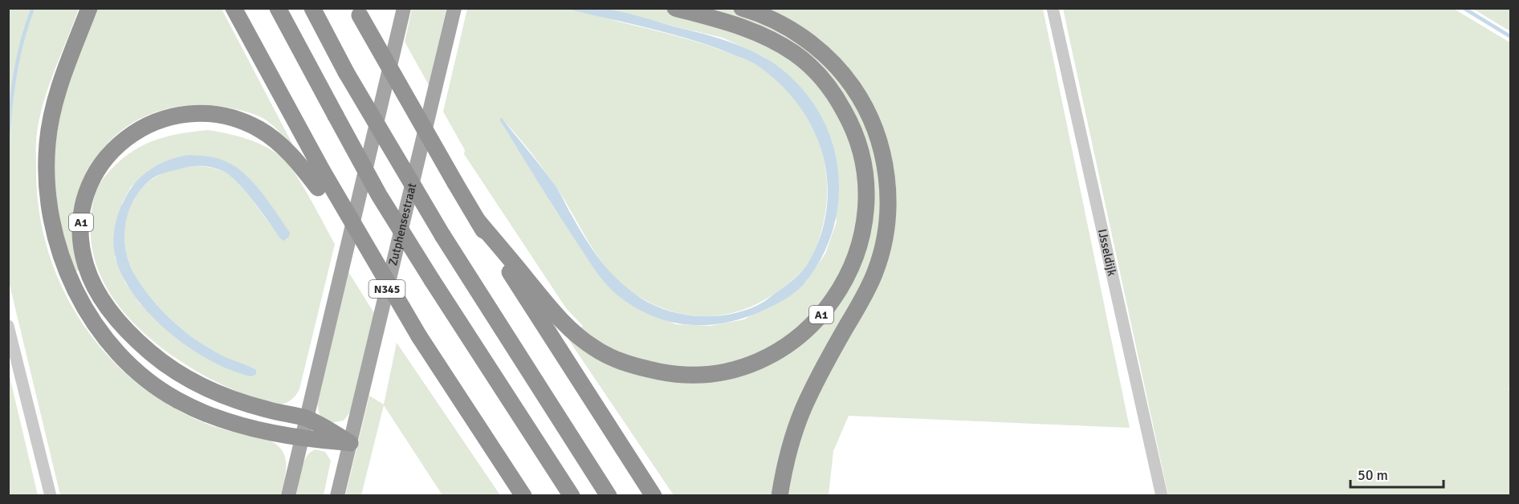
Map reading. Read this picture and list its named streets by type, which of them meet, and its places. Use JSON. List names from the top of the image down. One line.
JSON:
{"streets":{"highway":["A1"],"main road":["Zutphensestraat","N345"],"street":["IJsseldijk"]},"scale_bar":"50 m"}
